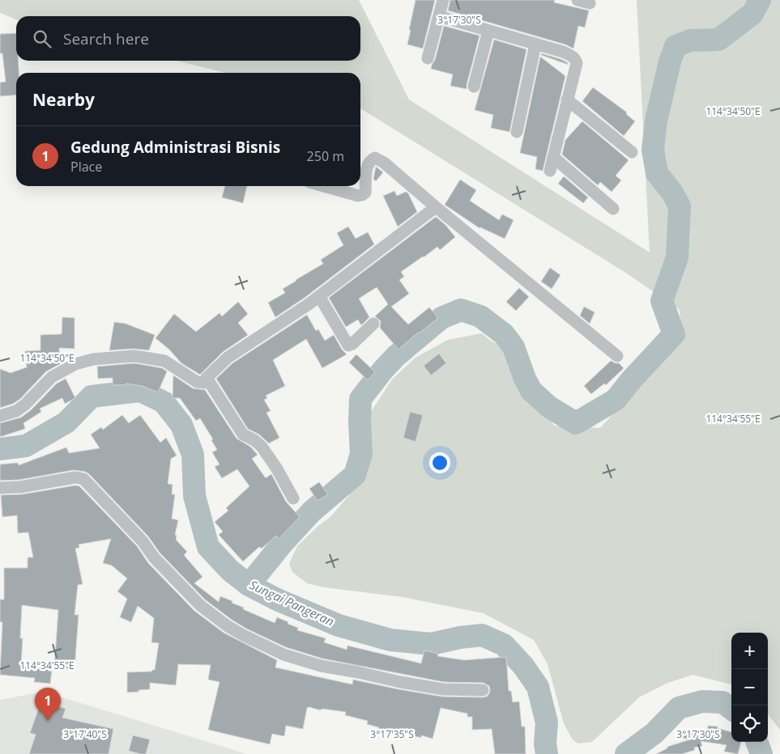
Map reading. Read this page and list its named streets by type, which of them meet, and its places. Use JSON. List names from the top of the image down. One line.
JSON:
{"water":["Sungai Pangeran"],"page":{"search":"Search here","heading":"Nearby","list":[{"mark":"1","name":"Gedung Administrasi Bisnis","note":"Place","value":"250 m"}],"map_buttons":["+","−"],"pins":"1"},"coordinates":["3°17'30\"S","114°34'50\"E","114°34'55\"E","3°17'35\"S","3°17'40\"S"]}
